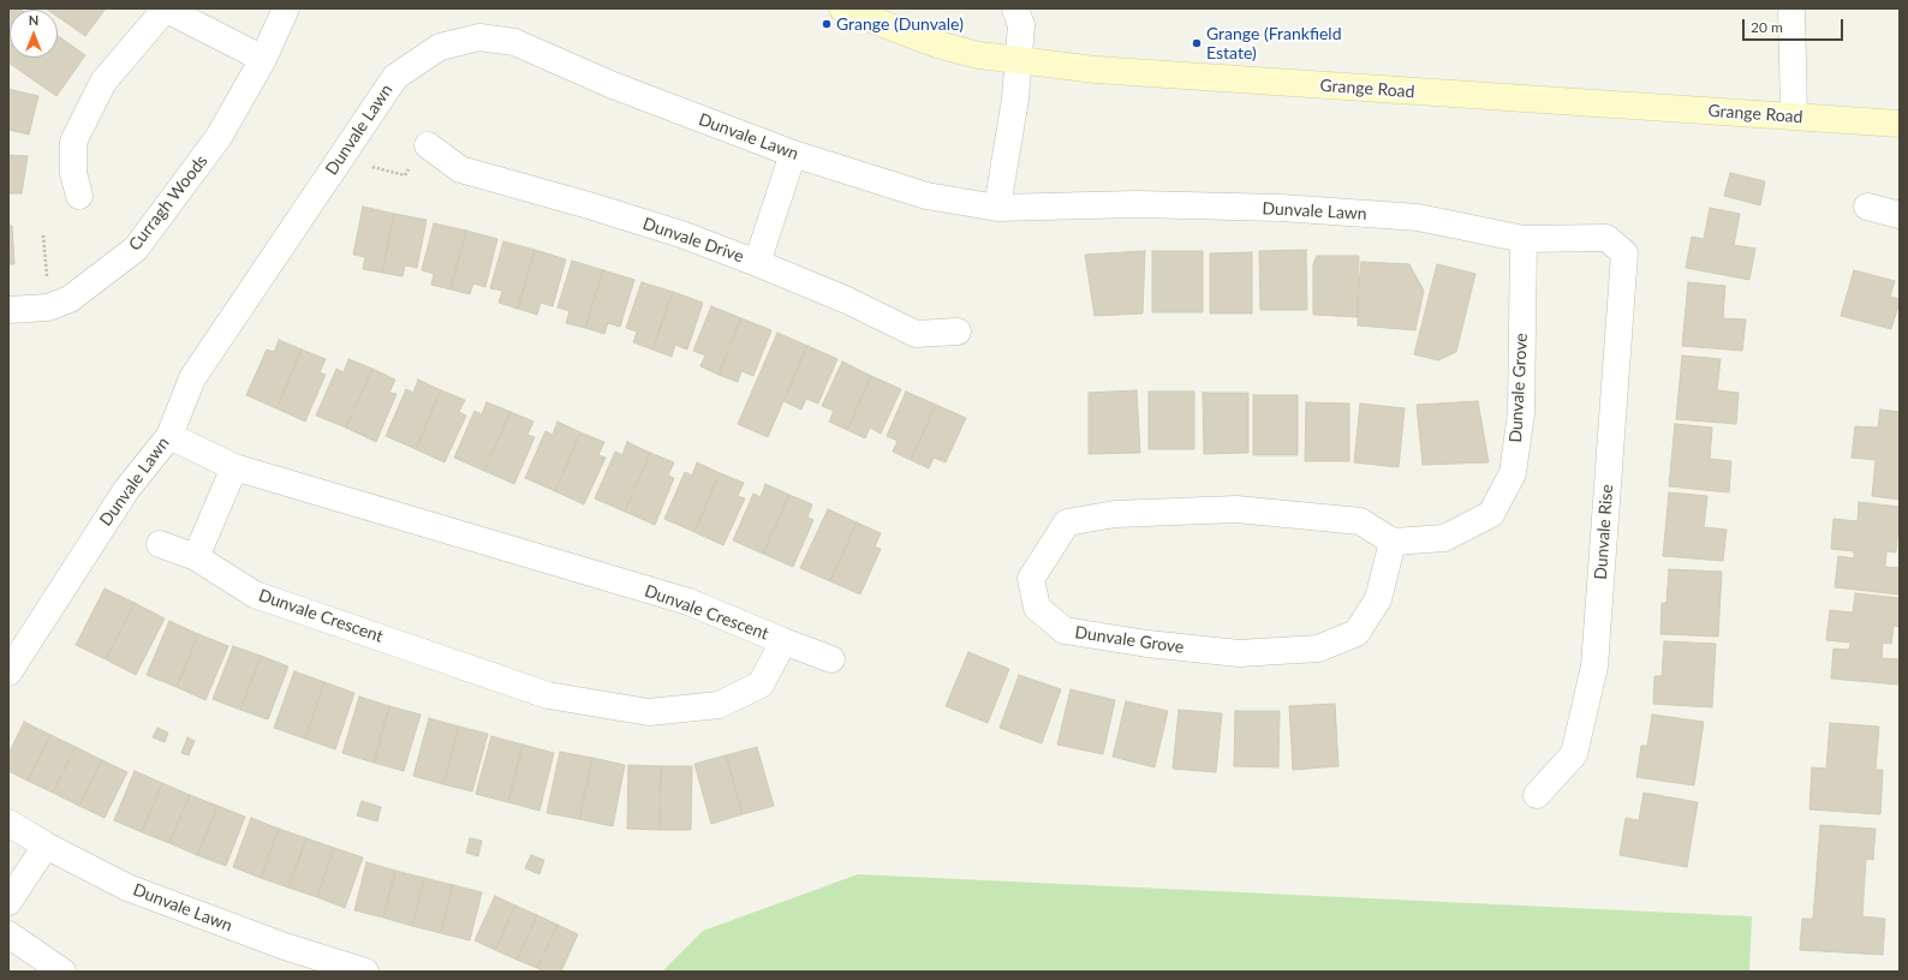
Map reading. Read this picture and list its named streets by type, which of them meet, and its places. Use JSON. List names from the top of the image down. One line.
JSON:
{"streets":{"main road":["Grange Road"],"street":["Dunvale Lawn","Curragh Woods","Dunvale Drive","Dunvale Grove","Dunvale Rise","Dunvale Crescent"]},"crossings":[["Dunvale Lawn","Dunvale Grove"],["Dunvale Lawn","Dunvale Rise"],["Dunvale Lawn","Dunvale Crescent"]],"places":["Grange (Dunvale)","Grange (Frankfield Estate)"],"scale_bar":"20 m","north":"top"}
